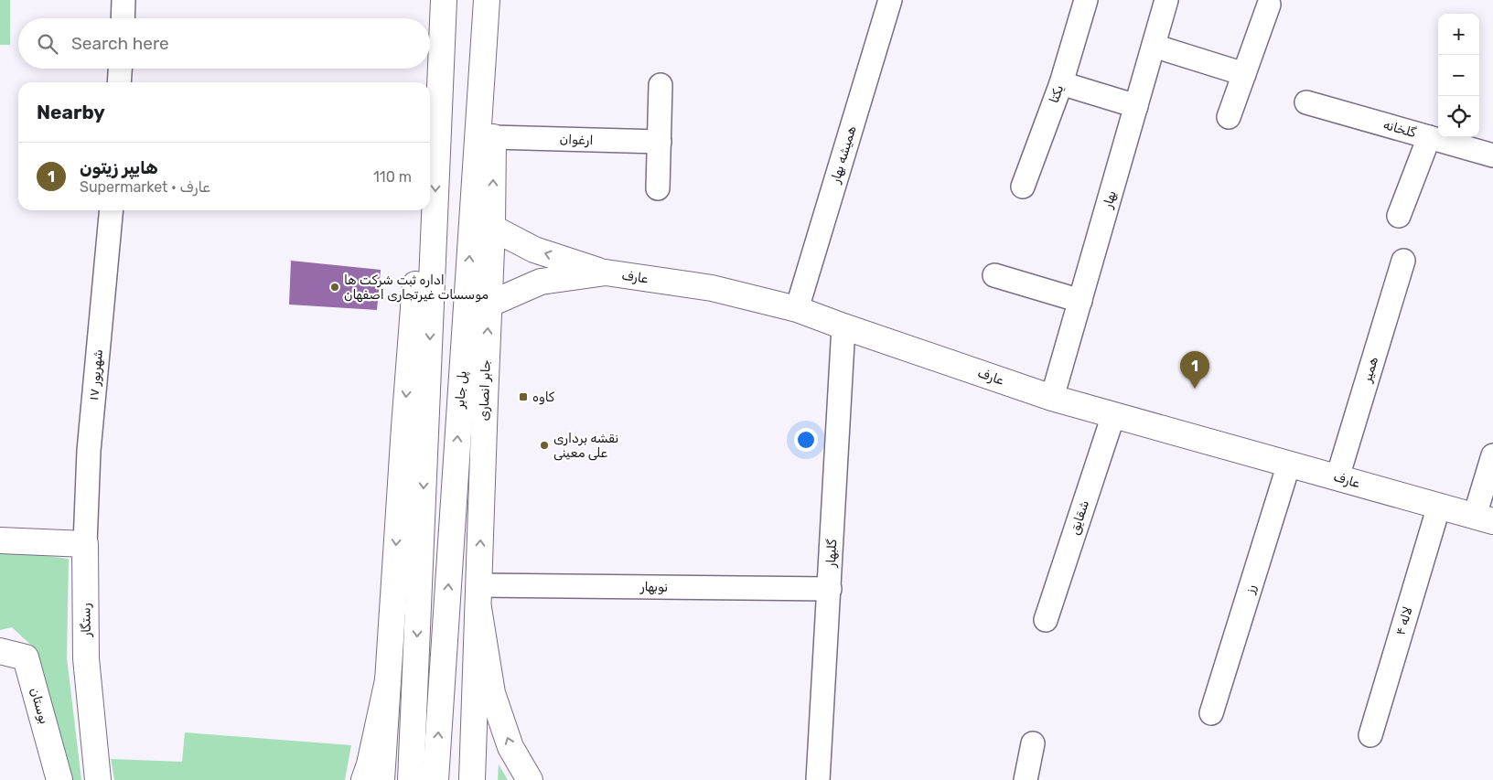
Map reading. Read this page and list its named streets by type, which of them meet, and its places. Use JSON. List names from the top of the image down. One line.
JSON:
{"streets":{"main road":["عارف","پل جابر","جابر انصاری","رستگار","بوستان"],"street":["یکتا","گلخانه","ارغوان","همیشه بهار","بهار","همیر","۱۷ شهریور","شقایق","گلبهار","نوبهار","رز","لاله ۴"]},"crossings":[["ارغوان","جابر انصاری"],["همیشه بهار","عارف"],["بهار","عارف"],["عارف","همیر"],["عارف","جابر انصاری"],["عارف","شقایق"],["عارف","گلبهار"],["عارف","رز"],["عارف","لاله ۴"],["۱۷ شهریور","رستگار"],["جابر انصاری","نوبهار"],["گلبهار","نوبهار"]],"places":{"other":["اداره ثبت شرکت ها موسسات غیرتجاری اصفهان","نقشه برداری علی معینی"],"transit":["کاوه"]},"page":{"map_buttons":["+","−"],"search":"Search here","heading":"Nearby","list":[{"mark":"1","name":"هایپر زیتون","note":"Supermarket · عارف","value":"110 m"}],"pins":"1"}}
